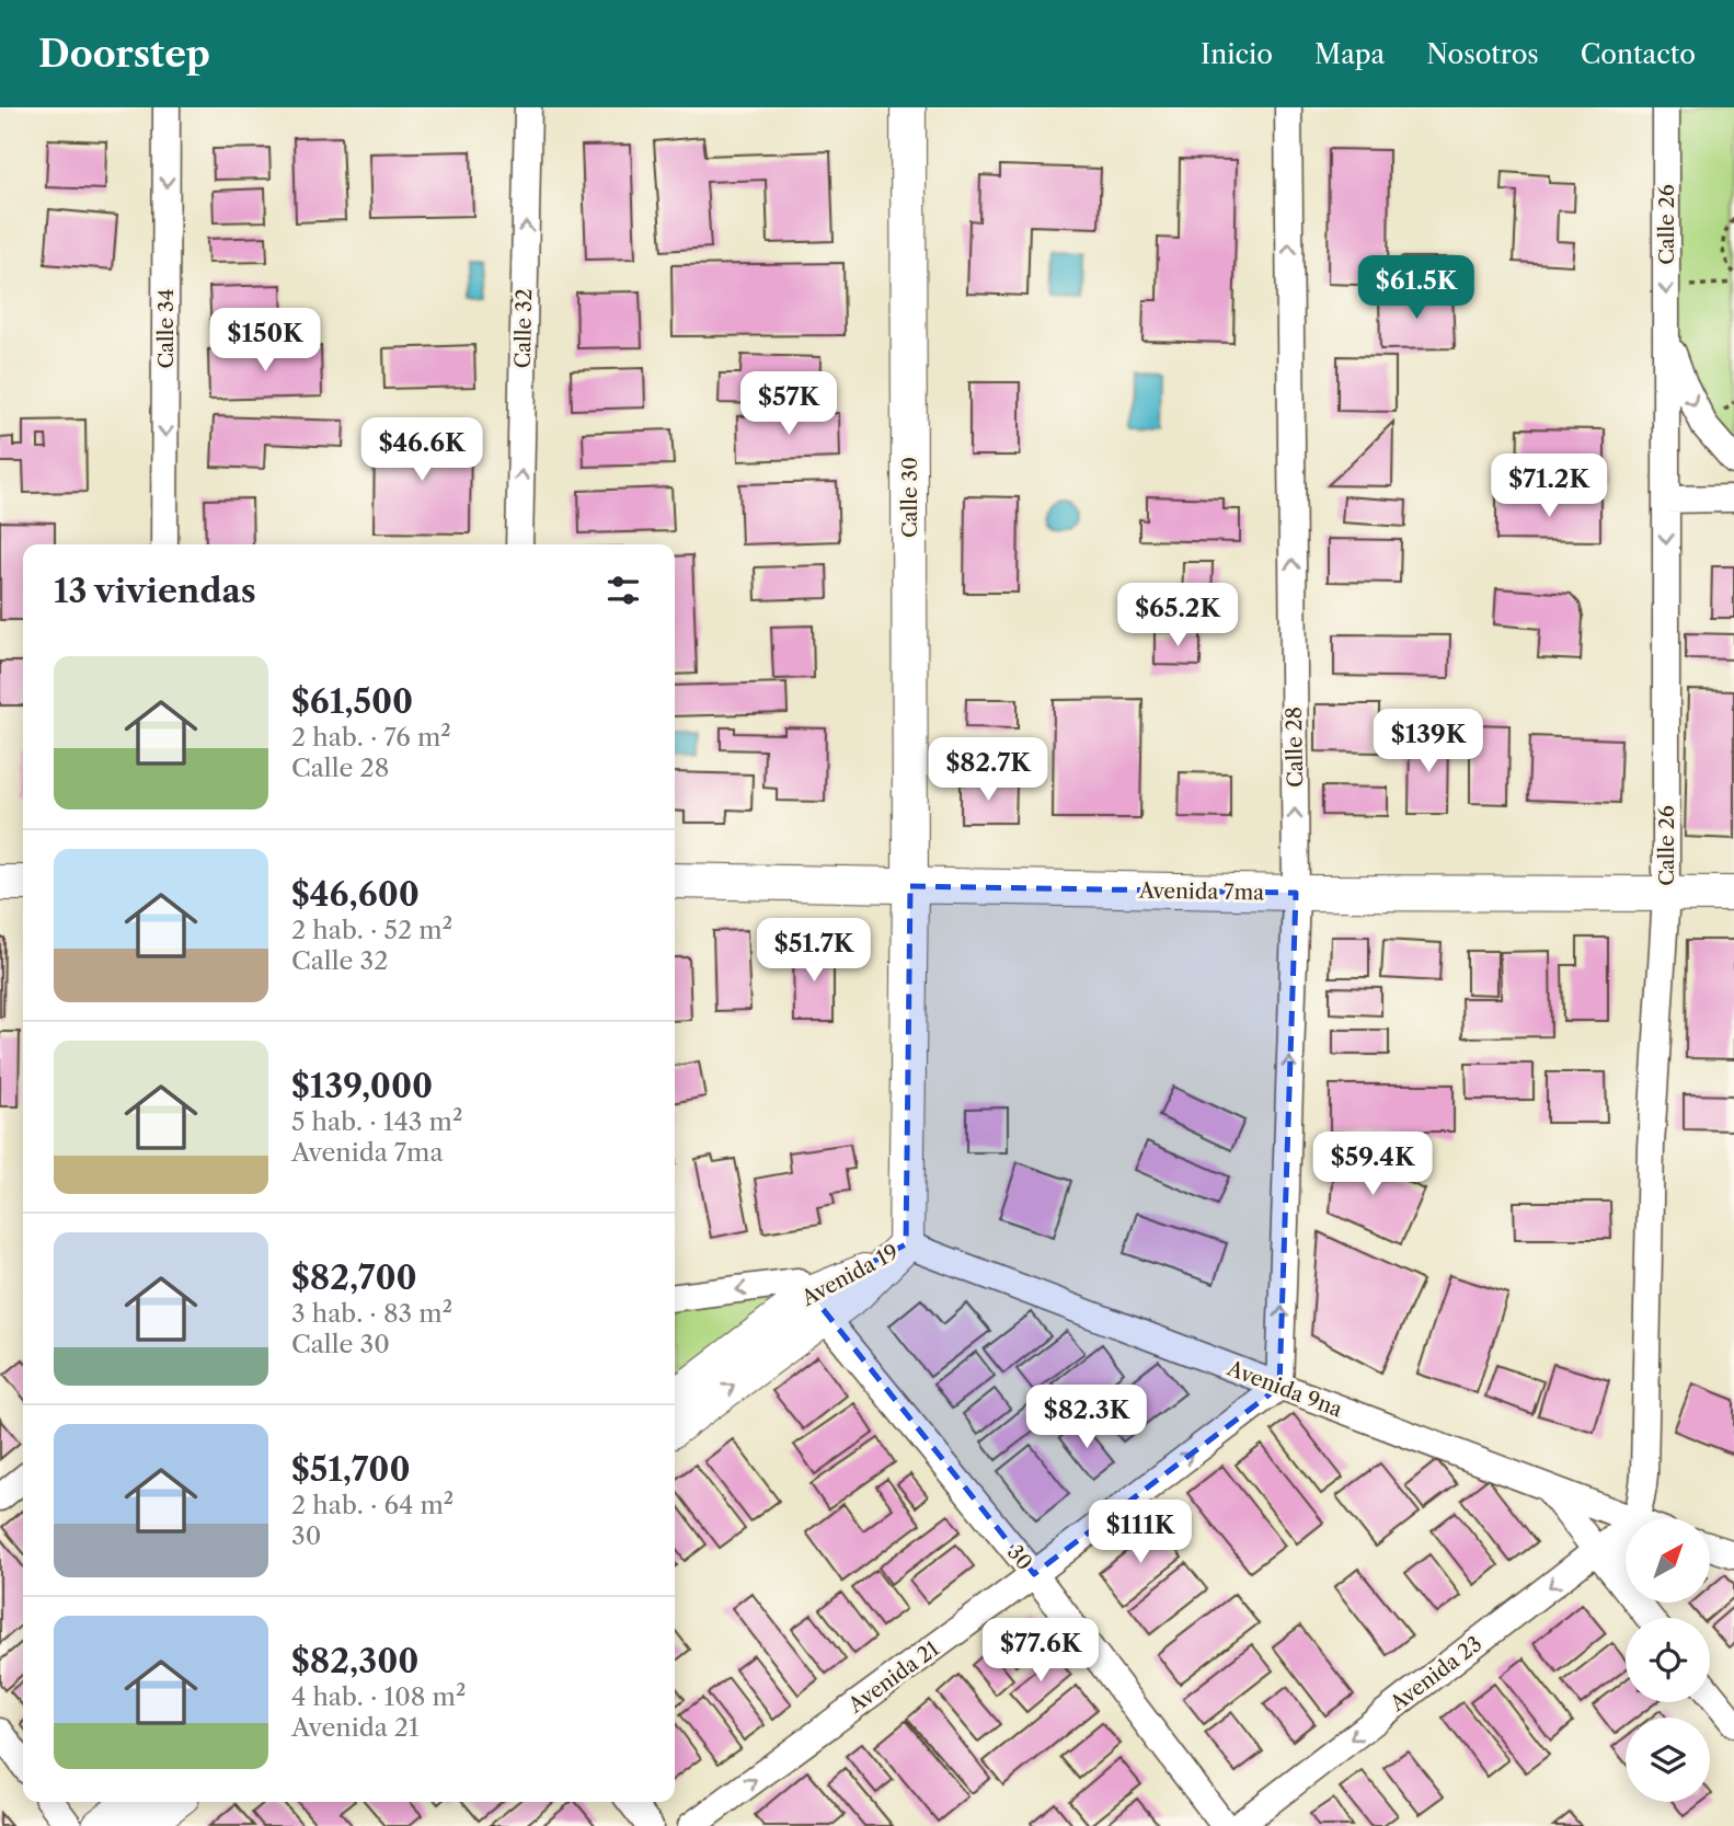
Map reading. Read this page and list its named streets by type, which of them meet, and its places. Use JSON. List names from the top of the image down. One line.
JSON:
{"streets":{"main road":["Calle 30","Avenida 7ma","Avenida 19"],"street":["Calle 26","Calle 34","Calle 32","Calle 28","Avenida 9na","30","Avenida 23","Avenida 21"]},"crossings":[["Calle 26","Avenida 7ma"],["Calle 30","Avenida 7ma"],["Calle 28","Avenida 7ma"],["Calle 28","Avenida 9na"],["Calle 28","Avenida 21"],["Avenida 19","Avenida 9na"],["Avenida 19","30"],["Avenida 9na","Avenida 21"],["30","Avenida 21"]],"one_way":["Calle 34","Calle 32","Calle 28","Avenida 23","Avenida 21"],"north":"top right","page":{"header":"Doorstep","nav":["Inicio","Mapa","Nosotros","Contacto"],"price":["$61.5K","$150K","$57K","$46.6K","$71.2K","$65.2K","$139K","$82.7K","$51.7K","$59.4K","$82.3K","$111K","$77.6K"],"heading":"13 viviendas","list":[{"name":"$61,500","note":"2 hab. · 76 m² · Calle 28"},{"name":"$46,600","note":"2 hab. · 52 m² · Calle 32"},{"name":"$139,000","note":"5 hab. · 143 m² · Avenida 7ma"},{"name":"$82,700","note":"3 hab. · 83 m² · Calle 30"},{"name":"$51,700","note":"2 hab. · 64 m² · 30"},{"name":"$82,300","note":"4 hab. · 108 m² · Avenida 21"}]}}
